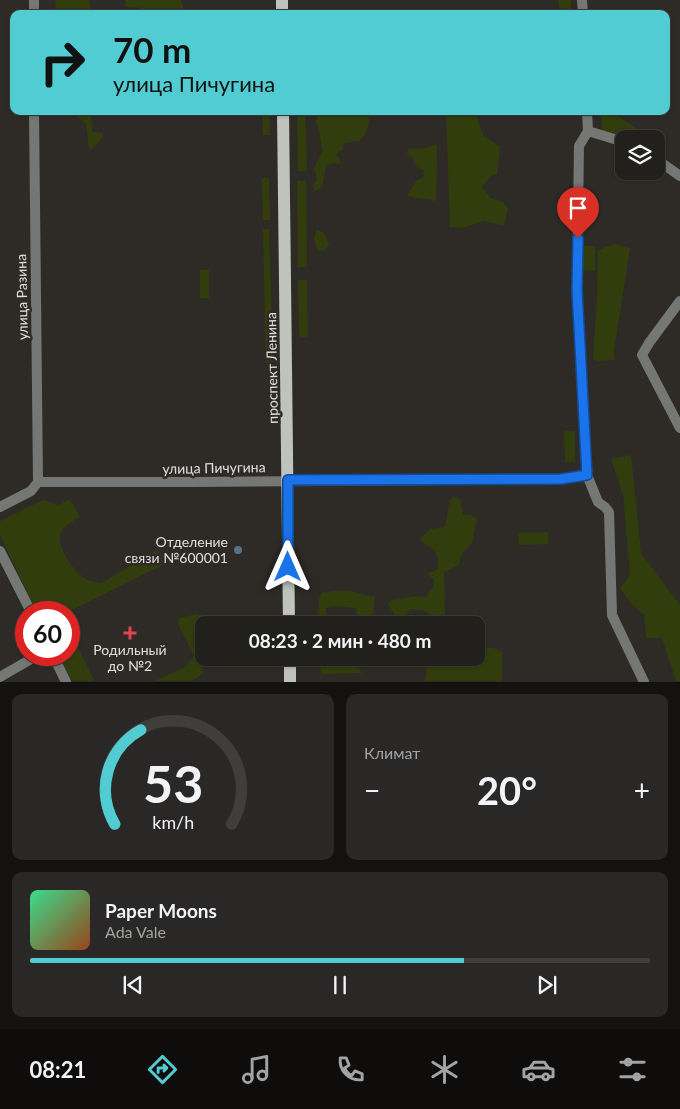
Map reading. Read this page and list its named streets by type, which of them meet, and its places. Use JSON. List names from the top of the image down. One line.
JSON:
{"streets":{"main road":["проспект Ленина"],"street":["улица Разина","улица Пичугина"]},"crossings":[["улица Разина","улица Пичугина"],["проспект Ленина","улица Пичугина"]],"places":{"other":["Отделение связи №600001"],"health":["Родильный до №2"]},"page":{"turn":["70 m","улица Пичугина"],"limit":"60","trip":"08:23 · 2 мин · 480 m","tile":"Климат","heat":["−","20°","+"],"song":["Paper Moons","Ada Vale"],"tabs":"08:21","gauge":["53","km/h"]}}
